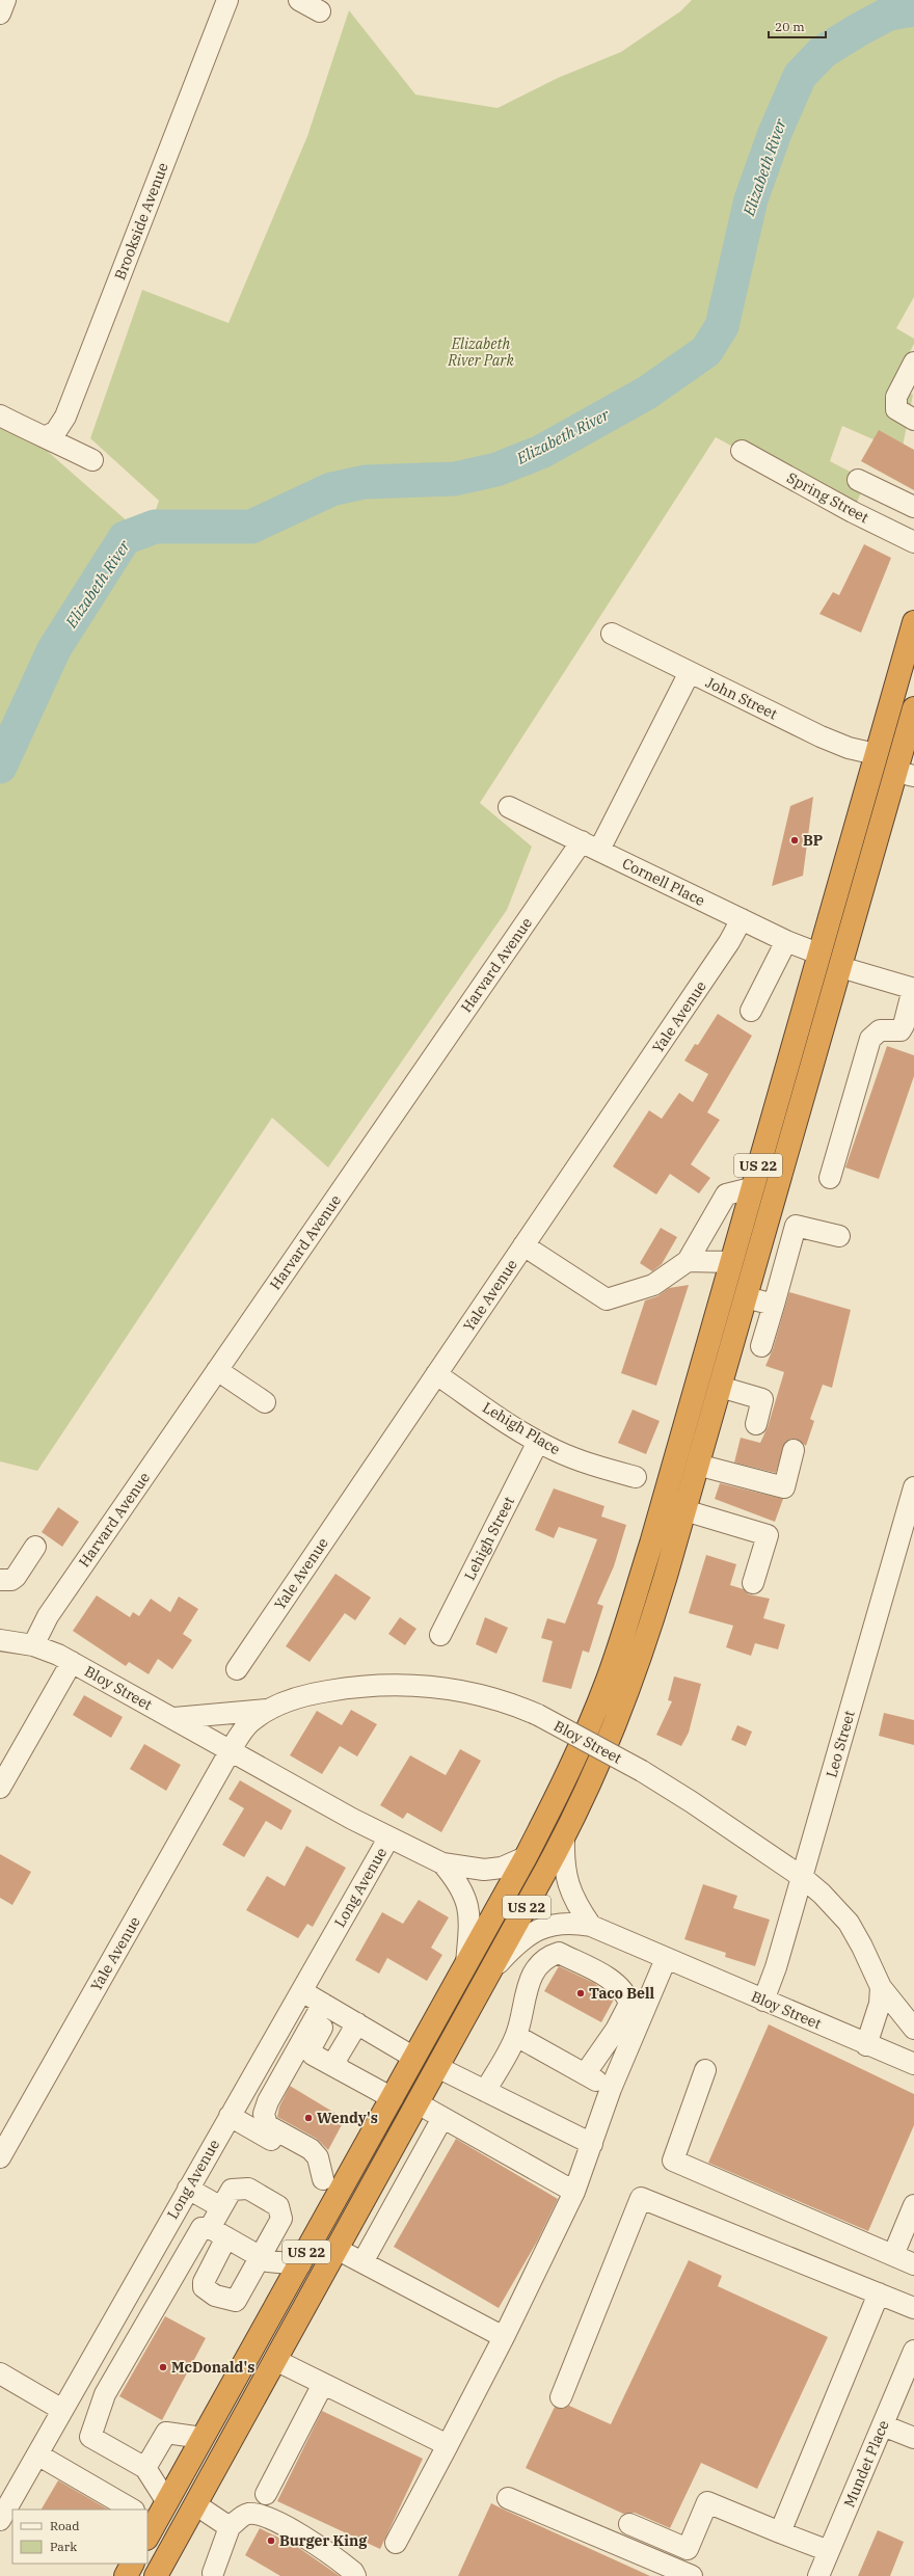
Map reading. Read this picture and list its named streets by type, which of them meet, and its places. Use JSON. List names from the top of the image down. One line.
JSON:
{"streets":{"highway":["US 22"],"street":["Brookside Avenue","Spring Street","John Street","Cornell Place","Harvard Avenue","Yale Avenue","Lehigh Place","Lehigh Street","Bloy Street","Leo Street","Long Avenue","Mundet Place"]},"crossings":[["John Street","Harvard Avenue"],["John Street","US 22"],["Cornell Place","Harvard Avenue"],["Cornell Place","Yale Avenue"],["Cornell Place","US 22"],["Harvard Avenue","Bloy Street"],["Yale Avenue","Lehigh Place"],["Yale Avenue","Bloy Street"],["US 22","Bloy Street"],["Lehigh Place","Lehigh Street"],["Bloy Street","Leo Street"],["Bloy Street","Long Avenue"]],"water":["Elizabeth River"],"parks":["Elizabeth River Park"],"places":["BP","Taco Bell","Wendy's","McDonald's","Burger King"],"legend":["Road","Park"],"scale_bar":"20 m"}
